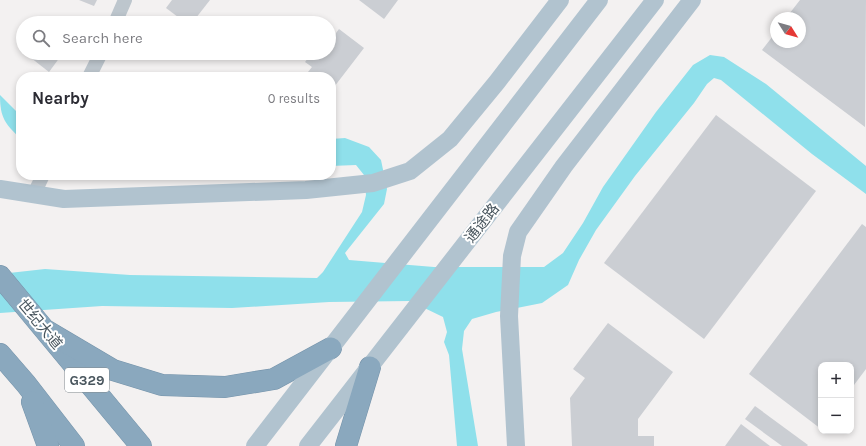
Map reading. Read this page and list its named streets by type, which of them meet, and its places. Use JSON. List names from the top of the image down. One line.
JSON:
{"streets":{"highway":["世纪大道","G329"],"main road":["通途路"]},"north":"bottom right","page":{"search":"Search here","heading":["Nearby","0 results"],"map_buttons":["+","−"]}}
